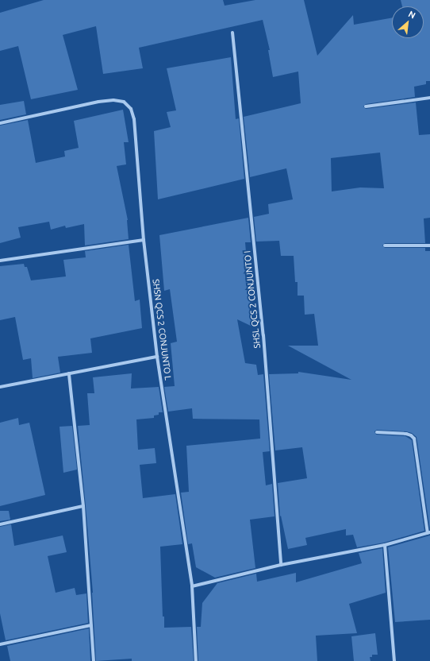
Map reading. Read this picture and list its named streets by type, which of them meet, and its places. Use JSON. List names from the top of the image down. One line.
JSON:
{"streets":{"street":["SHSL QCS 2 CONJUNTO I","SHSN QCS 2 CONJUNTO L"]},"north":"top right"}
